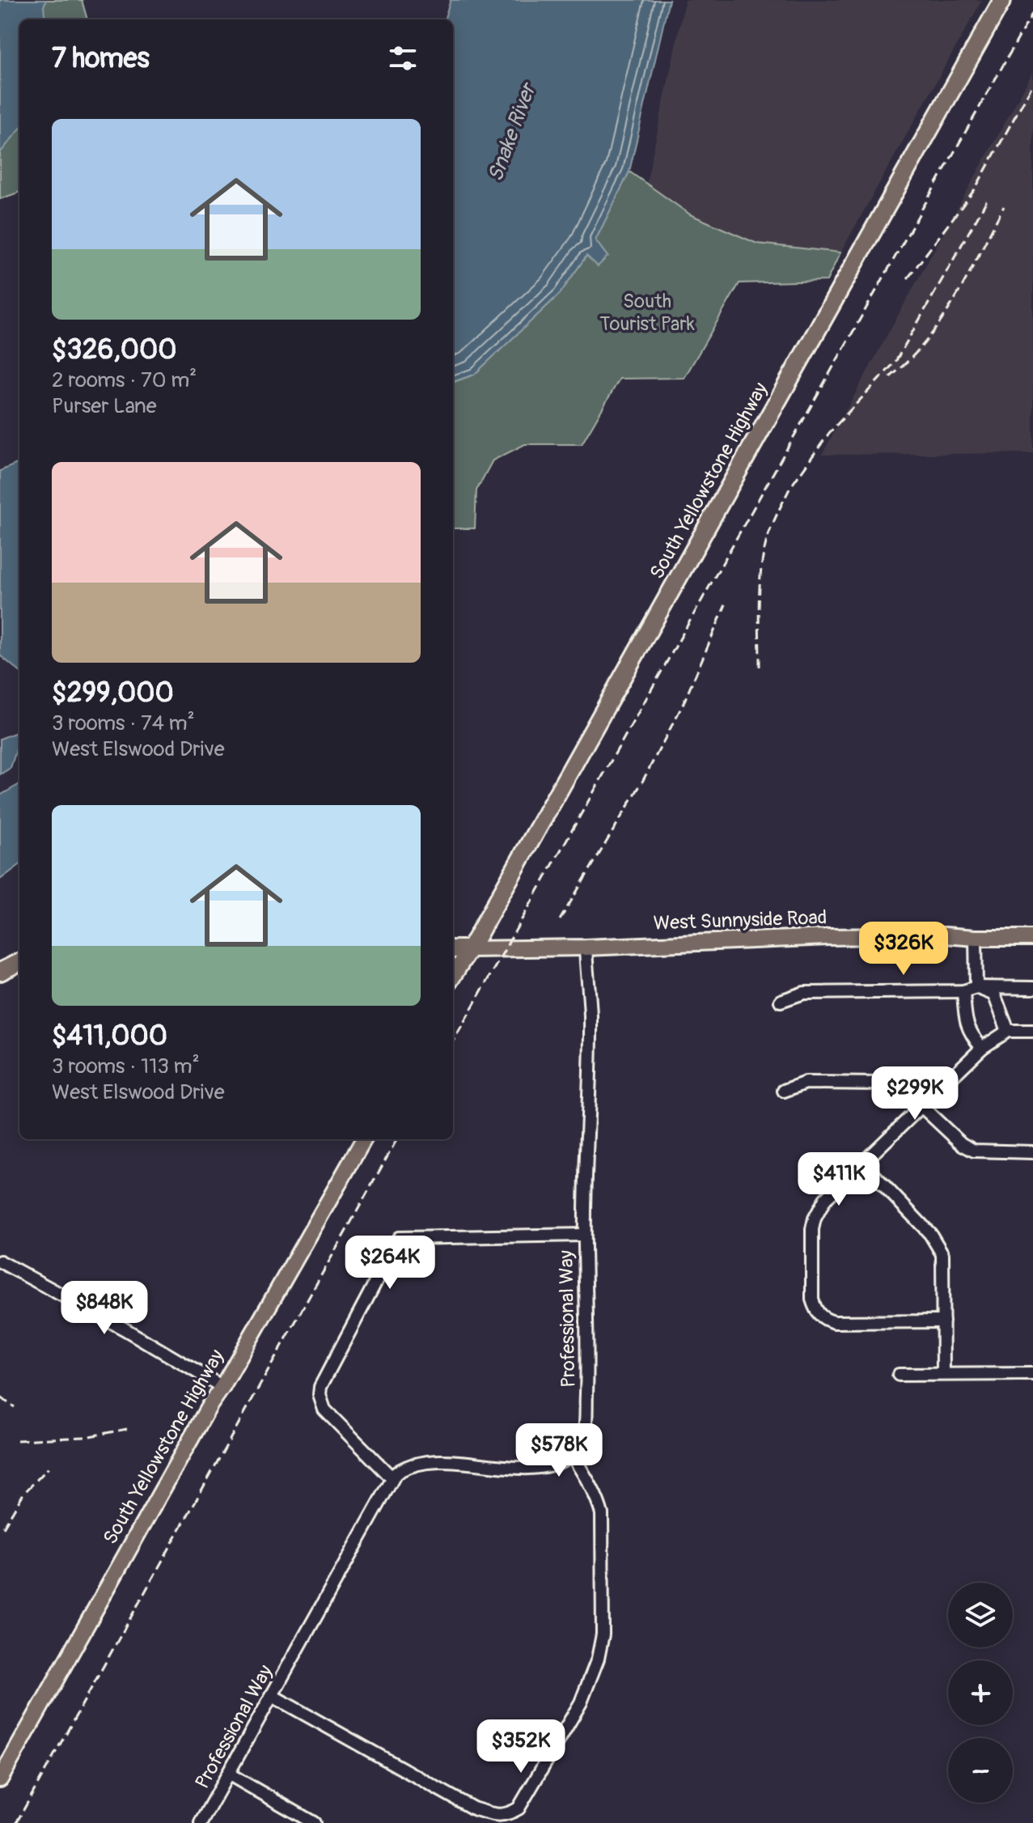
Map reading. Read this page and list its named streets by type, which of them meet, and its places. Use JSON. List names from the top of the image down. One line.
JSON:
{"streets":{"highway":["South Yellowstone Highway","West Sunnyside Road"],"street":["Professional Way"]},"crossings":[["South Yellowstone Highway","West Sunnyside Road"],["West Sunnyside Road","Professional Way"]],"water":["Snake River"],"parks":["South Tourist Park"],"page":{"heading":"7 homes","list":[{"name":"$326,000","note":"2 rooms · 70 m² · Purser Lane"},{"name":"$299,000","note":"3 rooms · 74 m² · West Elswood Drive"},{"name":"$411,000","note":"3 rooms · 113 m² · West Elswood Drive"}],"price":["$326K","$299K","$411K","$264K","$848K","$578K","$352K"],"map_buttons":["+","−"]}}
